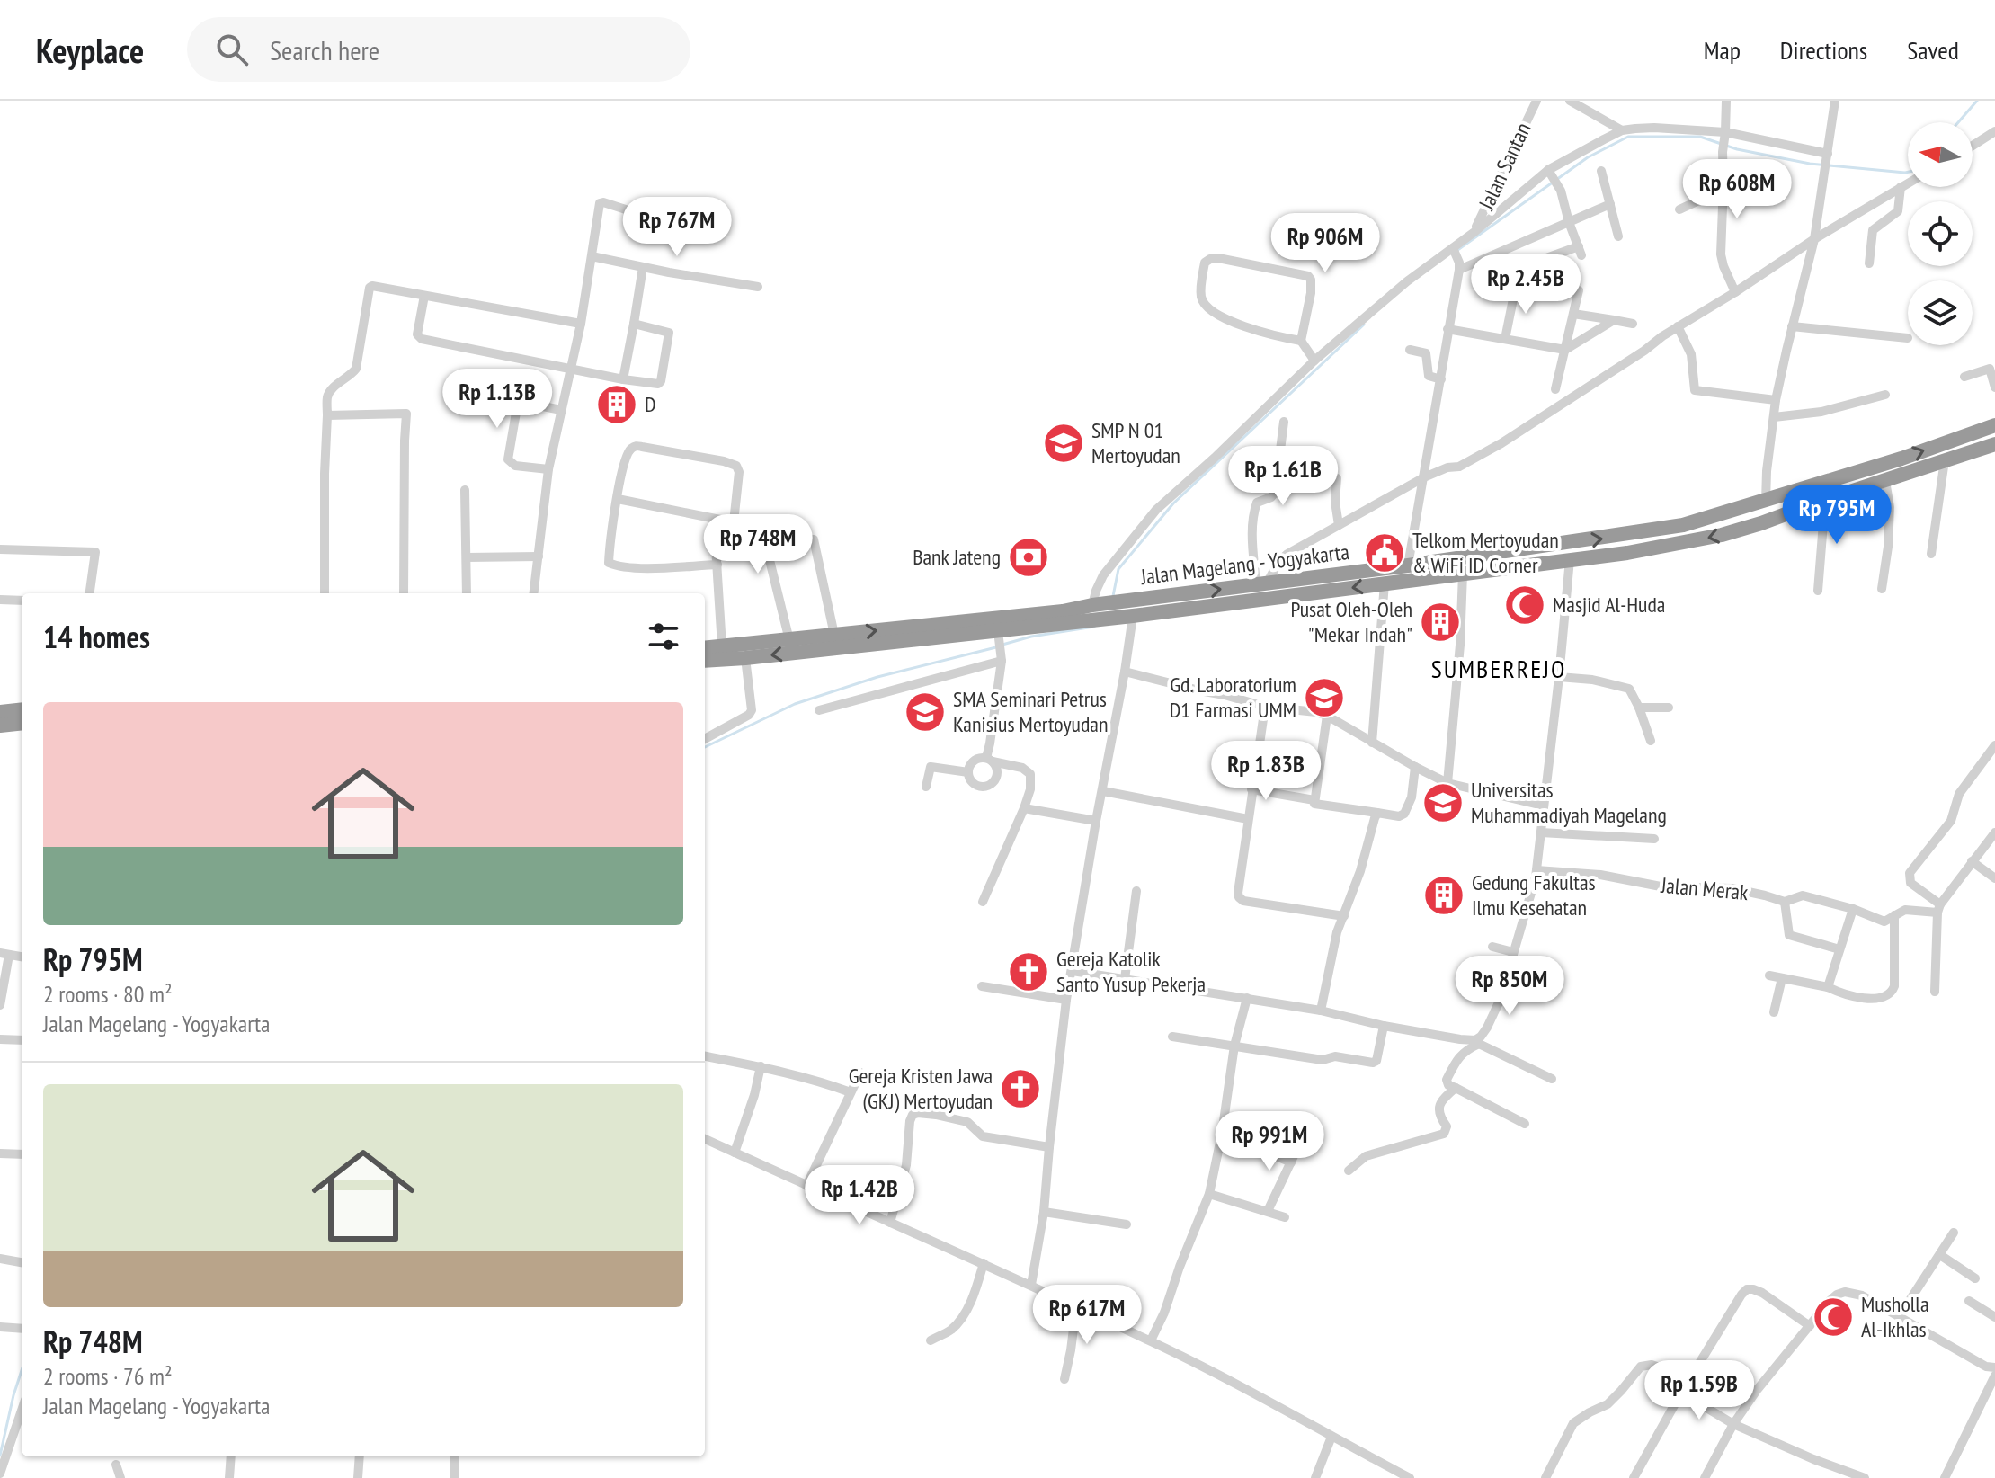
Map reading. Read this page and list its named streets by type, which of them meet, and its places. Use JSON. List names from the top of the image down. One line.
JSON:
{"streets":{"highway":["Jalan Magelang - Yogyakarta"],"street":["Jalan Santan","Jalan Merak"]},"districts":["SUMBERREJO"],"places":{"building":["D","Pusat Oleh-Oleh \"Mekar Indah\"","Gedung Fakultas Ilmu Kesehatan"],"school or university":["SMP N 01 Mertoyudan","Gd. Laboratorium D1 Farmasi UMM","SMA Seminari Petrus Kanisius Mertoyudan","Universitas Muhammadiyah Magelang"],"public building":["Telkom Mertoyudan & WiFi ID Corner"],"bank":["Bank Jateng"],"mosque":["Masjid Al-Huda","Musholla Al-Ikhlas"],"church":["Gereja Katolik Santo Yusup Pekerja","Gereja Kristen Jawa (GKJ) Mertoyudan"]},"north":"left","page":{"header":"Keyplace","search":"Search here","nav":["Map","Directions","Saved"],"price":["Rp 608M","Rp 767M","Rp 906M","Rp 2.45B","Rp 1.13B","Rp 1.61B","Rp 795M","Rp 748M","Rp 1.83B","Rp 850M","Rp 991M","Rp 1.42B","Rp 617M","Rp 1.59B"],"heading":"14 homes","list":[{"name":"Rp 795M","note":"2 rooms · 80 m² · Jalan Magelang - Yogyakarta"},{"name":"Rp 748M","note":"2 rooms · 76 m² · Jalan Magelang - Yogyakarta"}]}}
